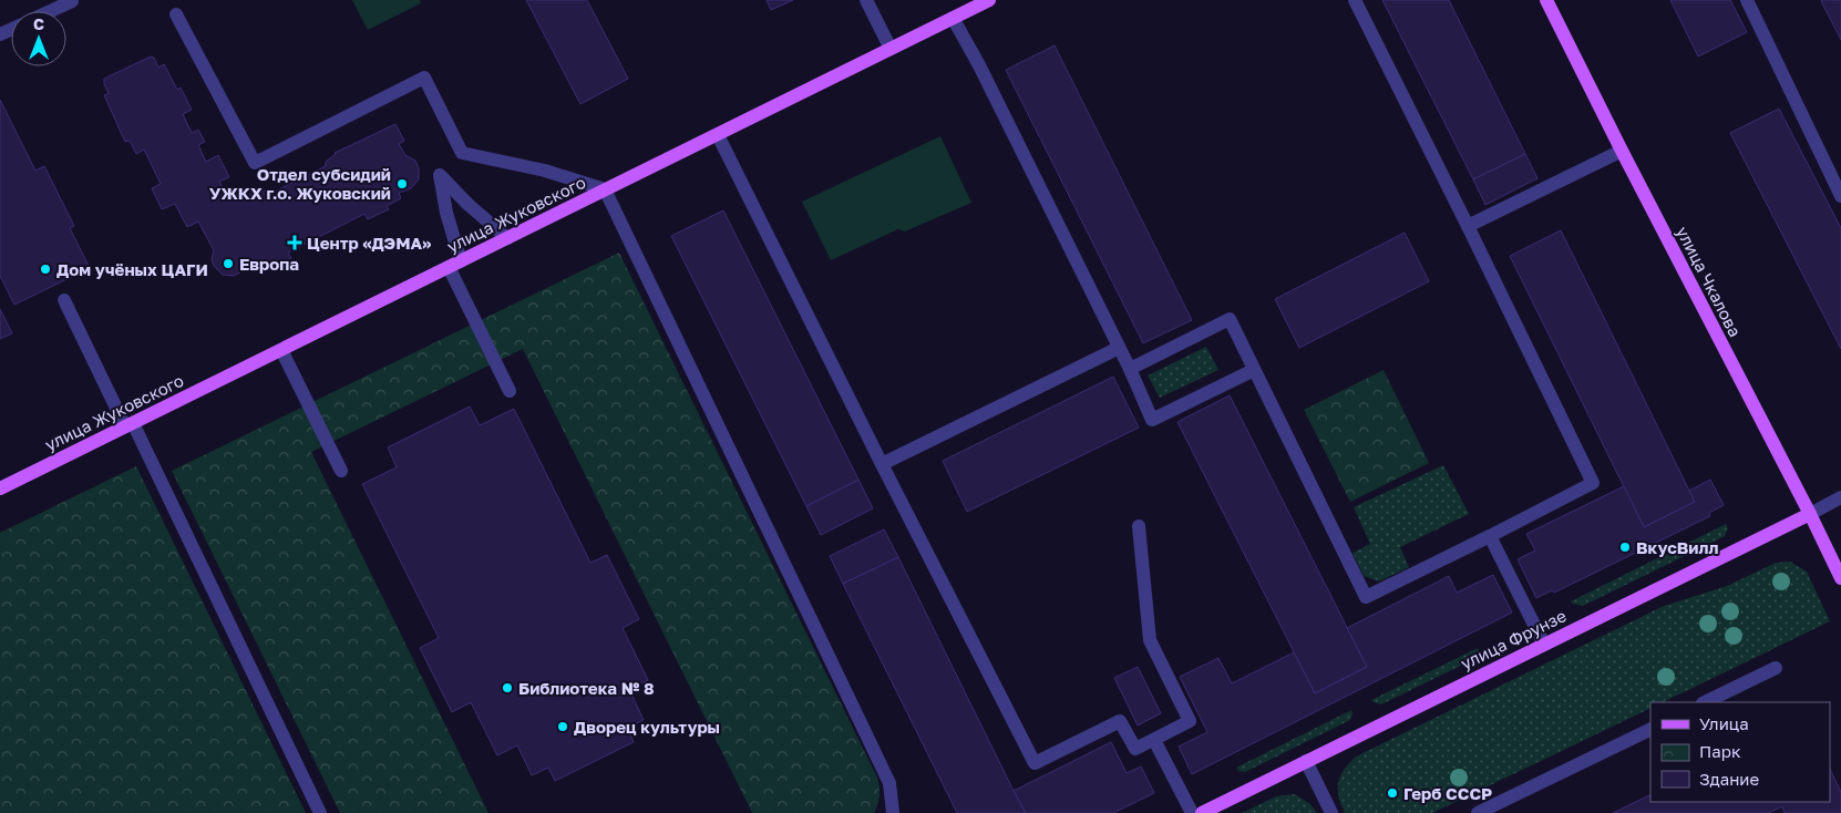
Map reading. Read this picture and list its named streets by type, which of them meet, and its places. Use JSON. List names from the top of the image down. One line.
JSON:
{"streets":{"main road":["улица Жуковского","улица Чкалова","улица Фрунзе"]},"crossings":[["улица Чкалова","улица Фрунзе"]],"places":{"other":["Отдел субсидий УЖКХ г.о. Жуковский","Европа","Дом учёных ЦАГИ","ВкусВилл","Библиотека № 8","Дворец культуры","Герб СССР"],"health":["Центр «ДЭМА»"]},"legend":["Улица","Парк","Здание"],"north":"top"}
